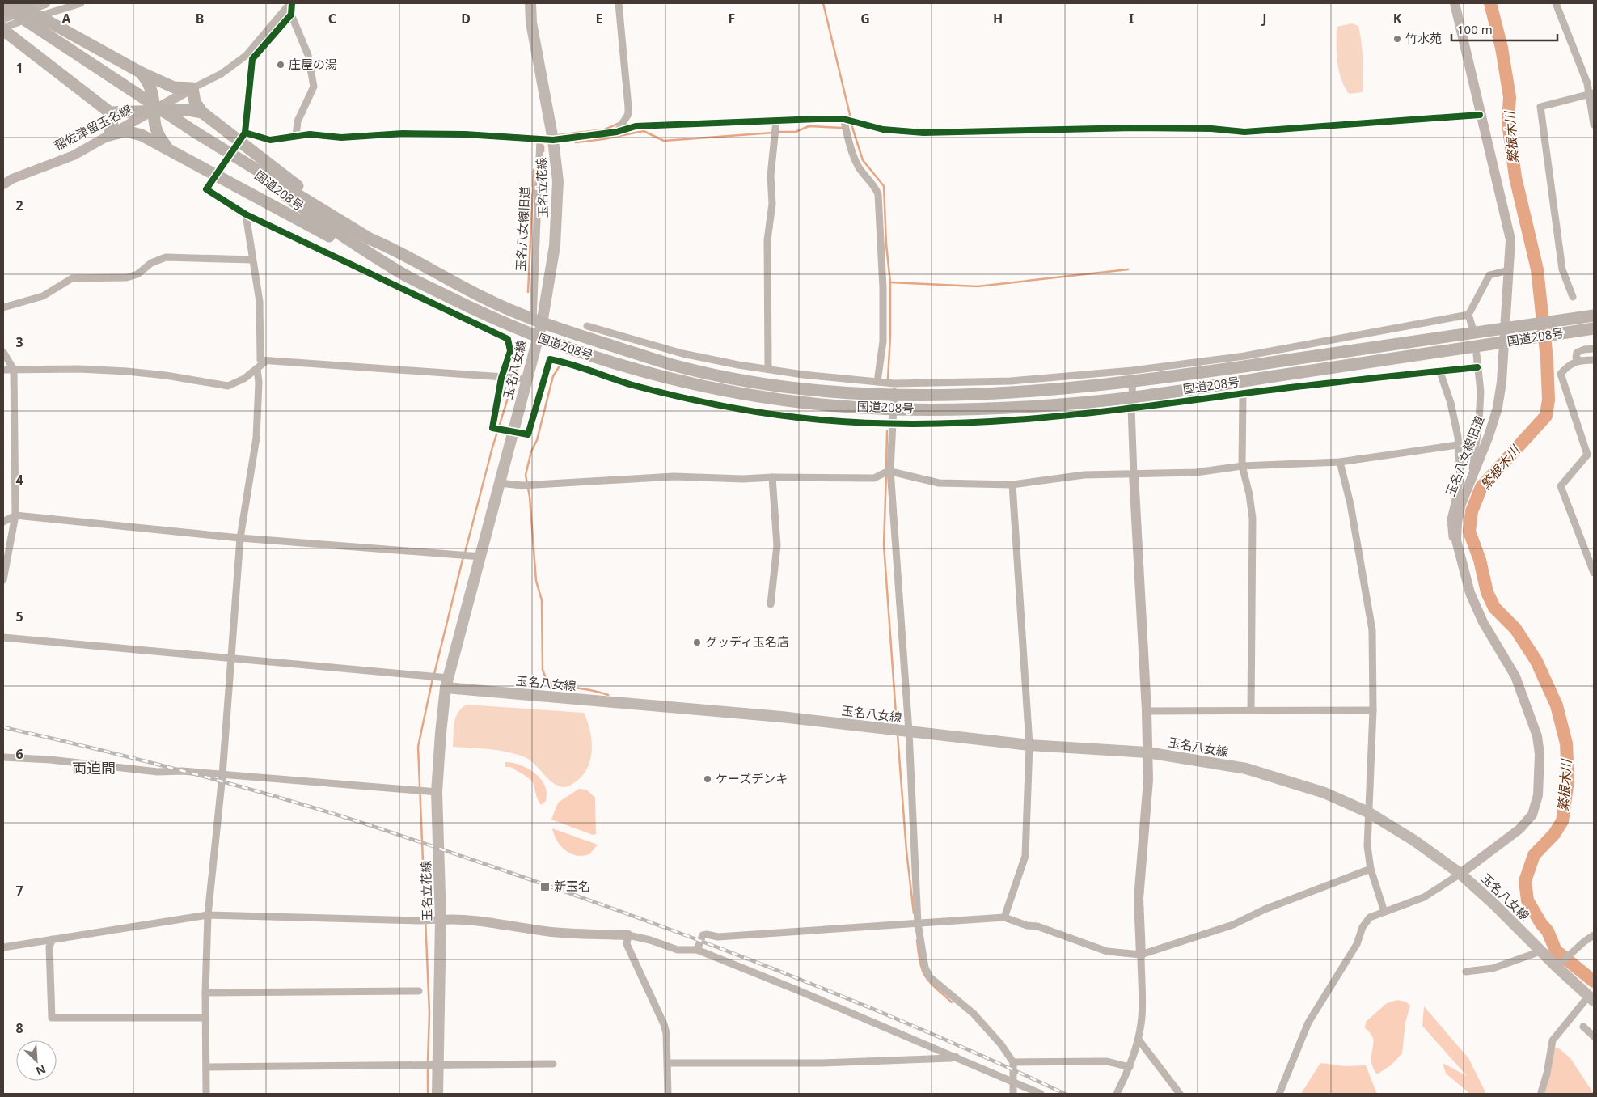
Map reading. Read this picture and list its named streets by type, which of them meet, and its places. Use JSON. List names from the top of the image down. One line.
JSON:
{"streets":{"highway":["国道208号"],"main road":["玉名立花線","玉名八女線"],"street":["稲佐津留玉名線","玉名八女線旧道"]},"crossings":[["玉名立花線","国道208号"],["玉名立花線","玉名八女線旧道"],["玉名立花線","玉名八女線"],["国道208号","玉名八女線旧道"],["国道208号","玉名八女線"],["玉名八女線旧道","玉名八女線"]],"districts":["両迫間"],"water":["繁根木川"],"places":{"other":["竹水苑","庄屋の湯","グッディ玉名店","ケーズデンキ"],"transit":["新玉名"]},"scale_bar":"100 m","north":"bottom right","grid":{"columns":["A","B","C","D","E","F","G","H","I","J","K"],"rows":["1","2","3","4","5","6","7","8"]}}
